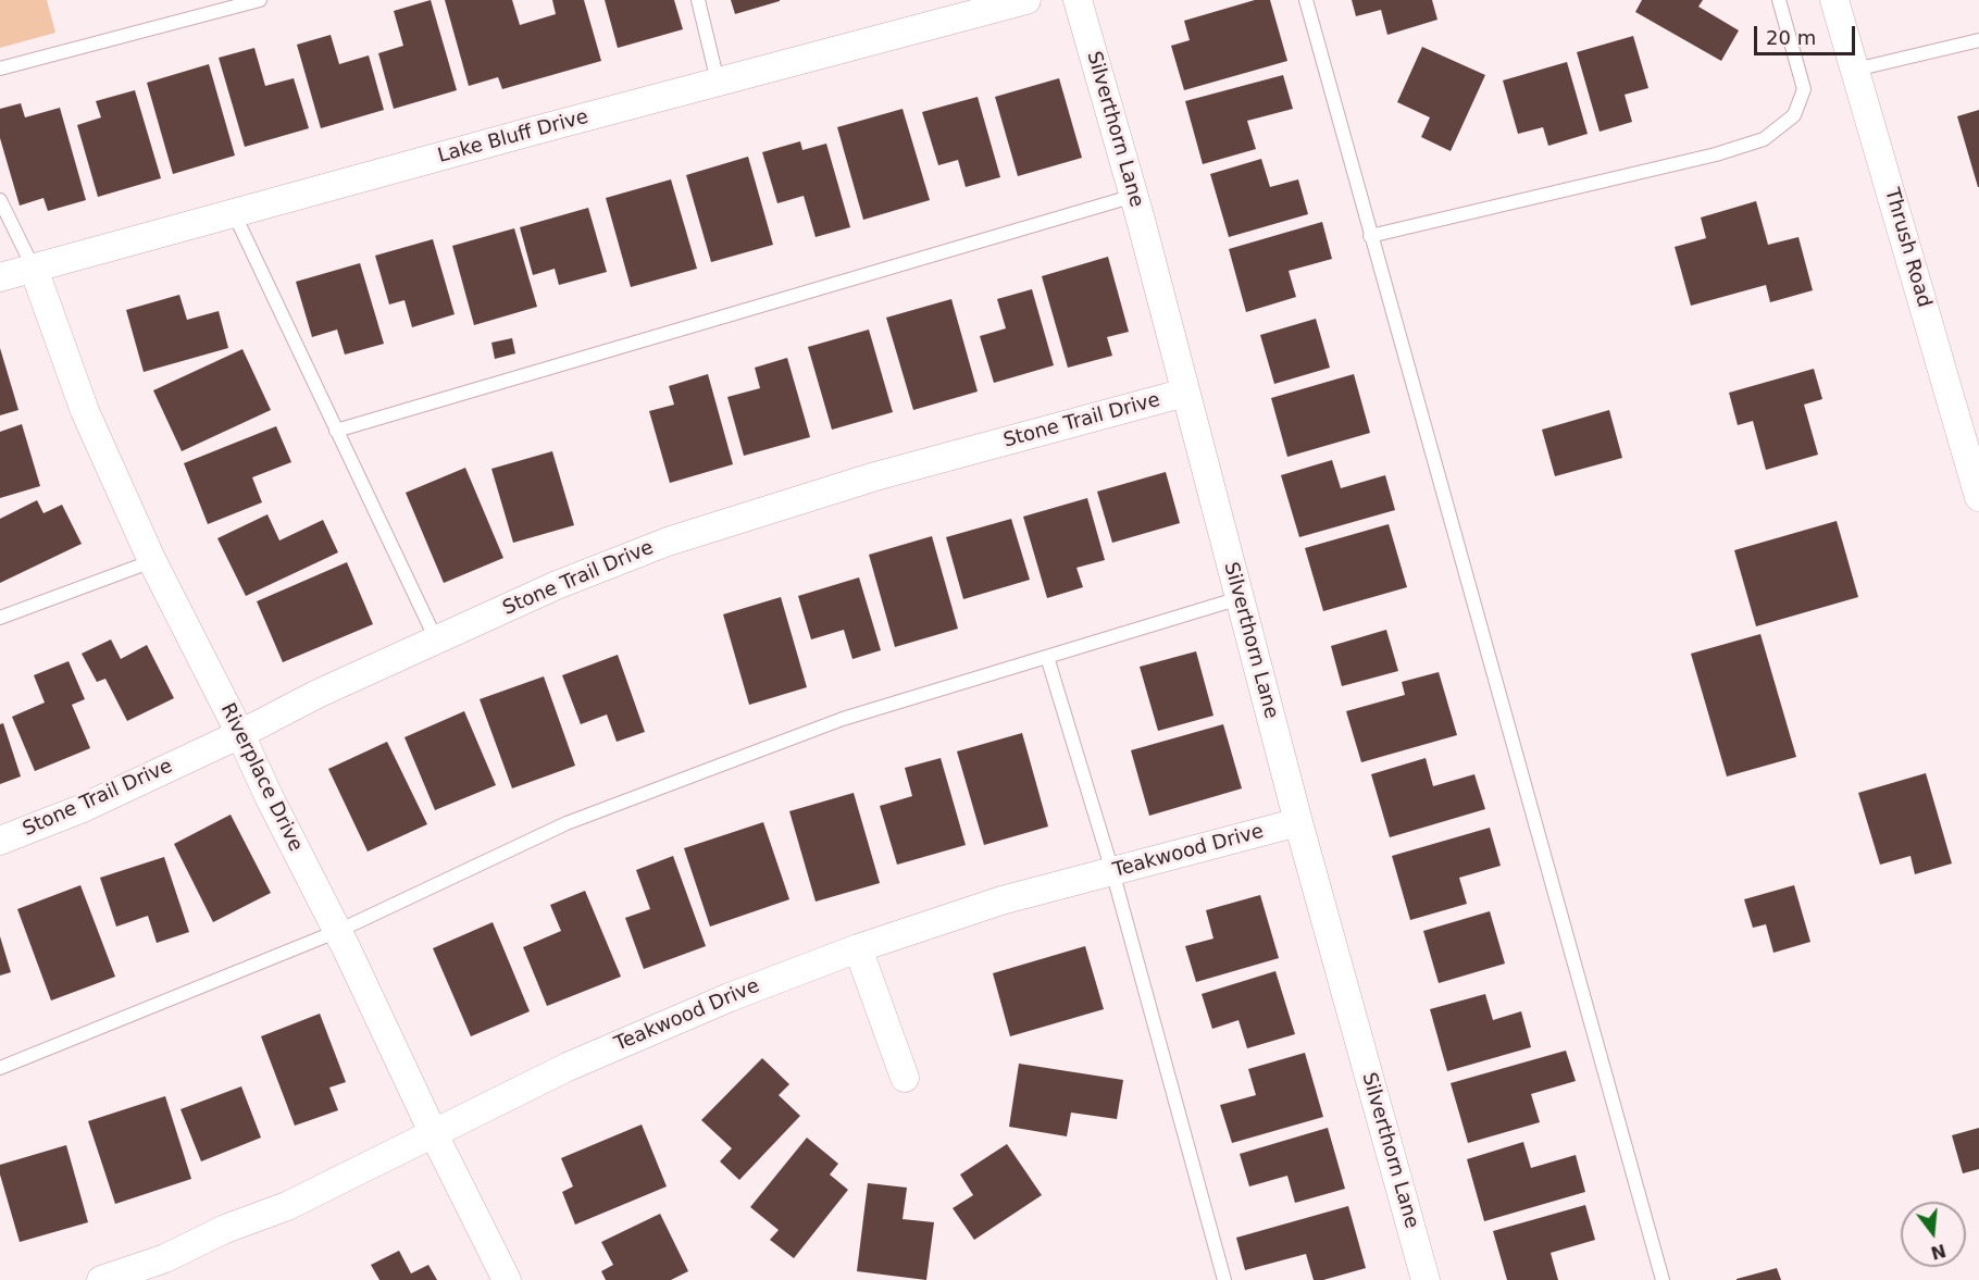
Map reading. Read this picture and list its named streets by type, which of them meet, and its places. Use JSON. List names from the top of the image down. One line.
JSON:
{"streets":{"street":["Silverthorn Lane","Lake Bluff Drive","Thrush Road","Stone Trail Drive","Riverplace Drive","Teakwood Drive"]},"crossings":[["Silverthorn Lane","Stone Trail Drive"],["Silverthorn Lane","Teakwood Drive"],["Lake Bluff Drive","Riverplace Drive"],["Stone Trail Drive","Riverplace Drive"],["Riverplace Drive","Teakwood Drive"]],"scale_bar":"20 m","north":"bottom"}
